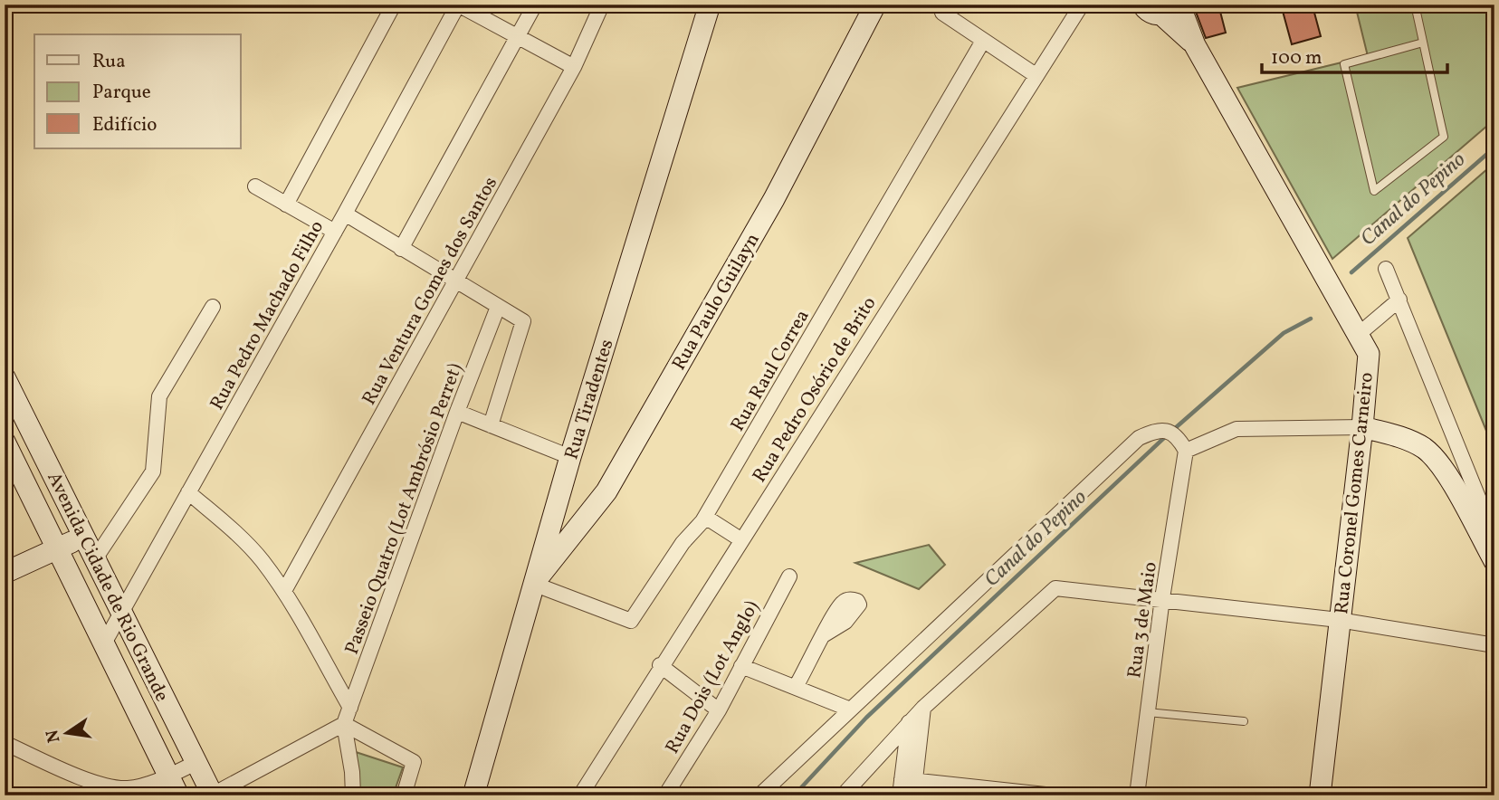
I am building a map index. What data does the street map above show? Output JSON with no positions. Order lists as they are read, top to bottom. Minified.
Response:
{"streets":{"street":["Rua Ventura Gomes dos Santos","Rua Paulo Guilayn","Rua Pedro Machado Filho","Rua Raul Correa","Rua Pedro Osório de Brito","Rua Tiradentes","Rua Coronel Gomes Carneiro","Passeio Quatro (Lot Ambrósio Perret)","Avenida Cidade de Rio Grande","Rua 3 de Maio","Rua Dois (Lot Anglo)"]},"crossings":[["Rua Paulo Guilayn","Rua Raul Correa"],["Rua Paulo Guilayn","Rua Tiradentes"],["Rua Pedro Machado Filho","Avenida Cidade de Rio Grande"],["Rua Raul Correa","Rua Tiradentes"]],"water":["Canal do Pepino"],"legend":["Rua","Parque","Edifício"],"scale_bar":"100 m","north":"left"}
